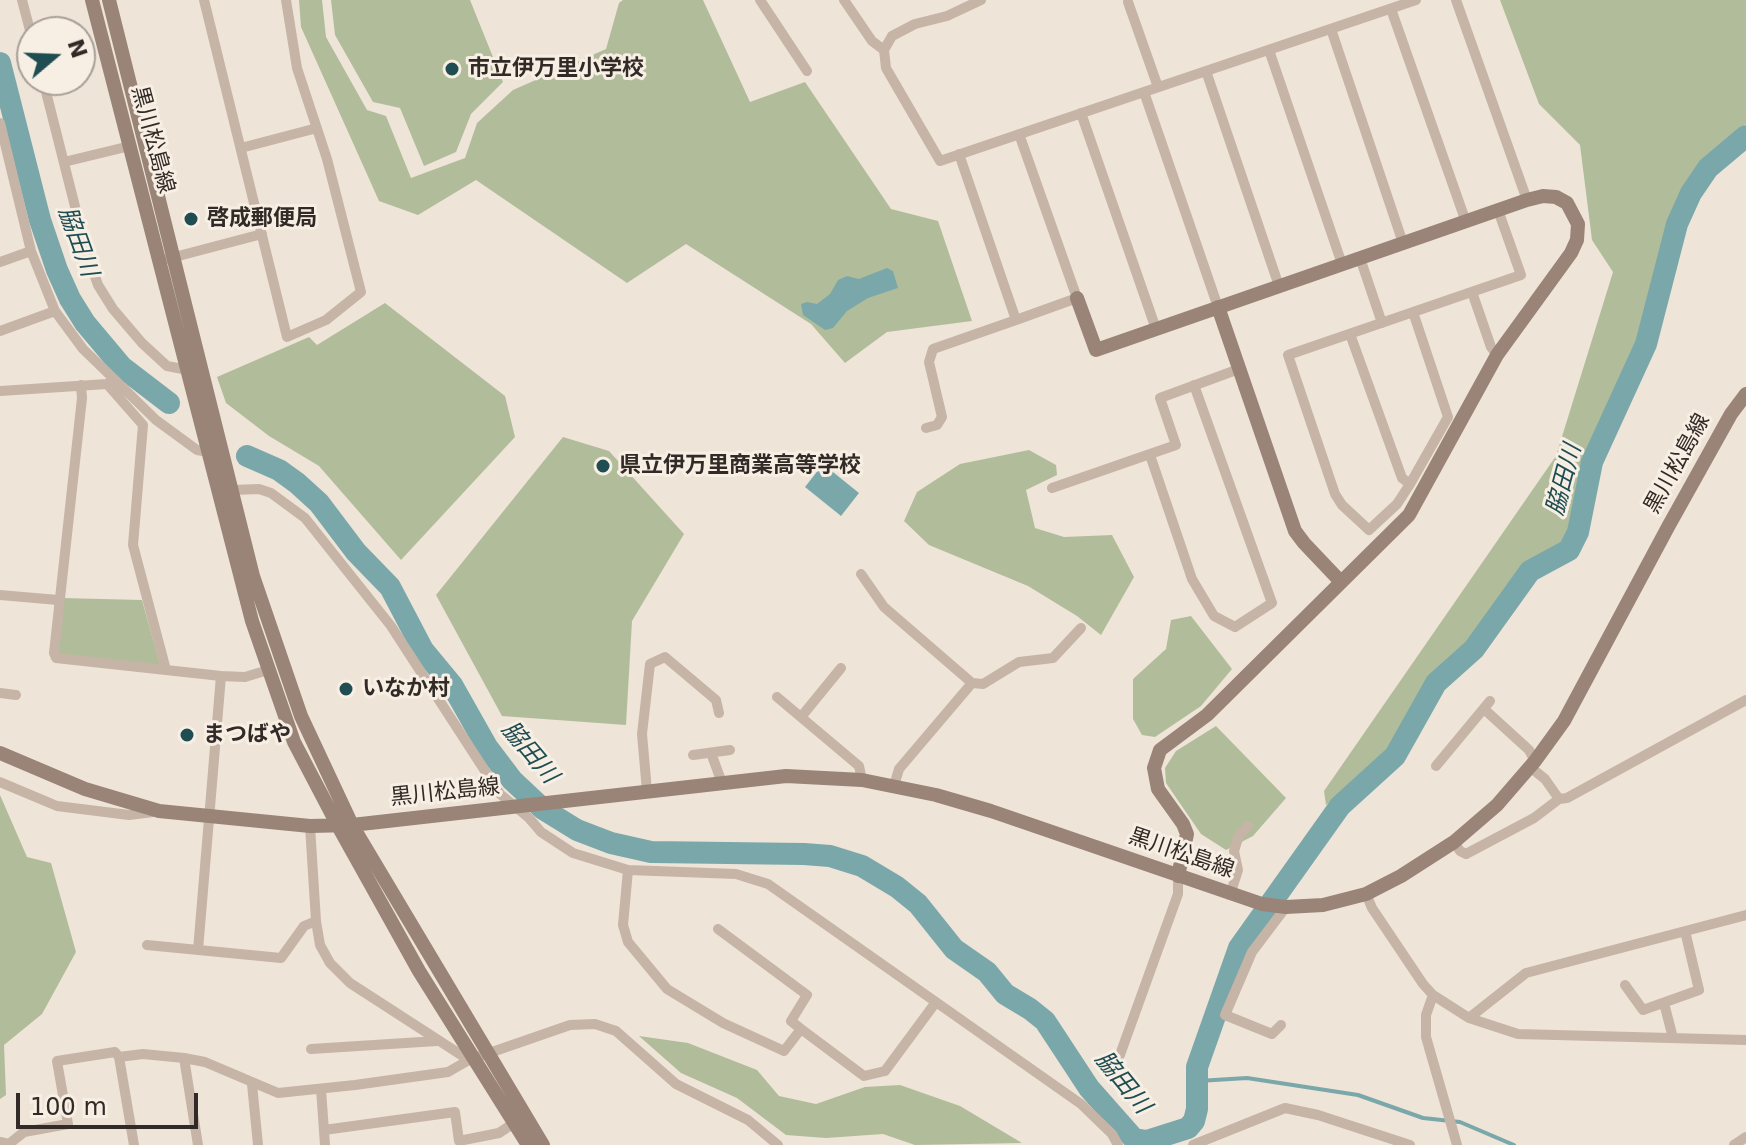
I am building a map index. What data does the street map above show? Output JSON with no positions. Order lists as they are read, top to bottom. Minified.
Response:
{"streets":{"main road":["黒川松島線"]},"water":["脇田川"],"places":["市立伊万里小学校","啓成郵便局","県立伊万里商業高等学校","いなか村","まつばや"],"scale_bar":"100 m","north":"right"}
